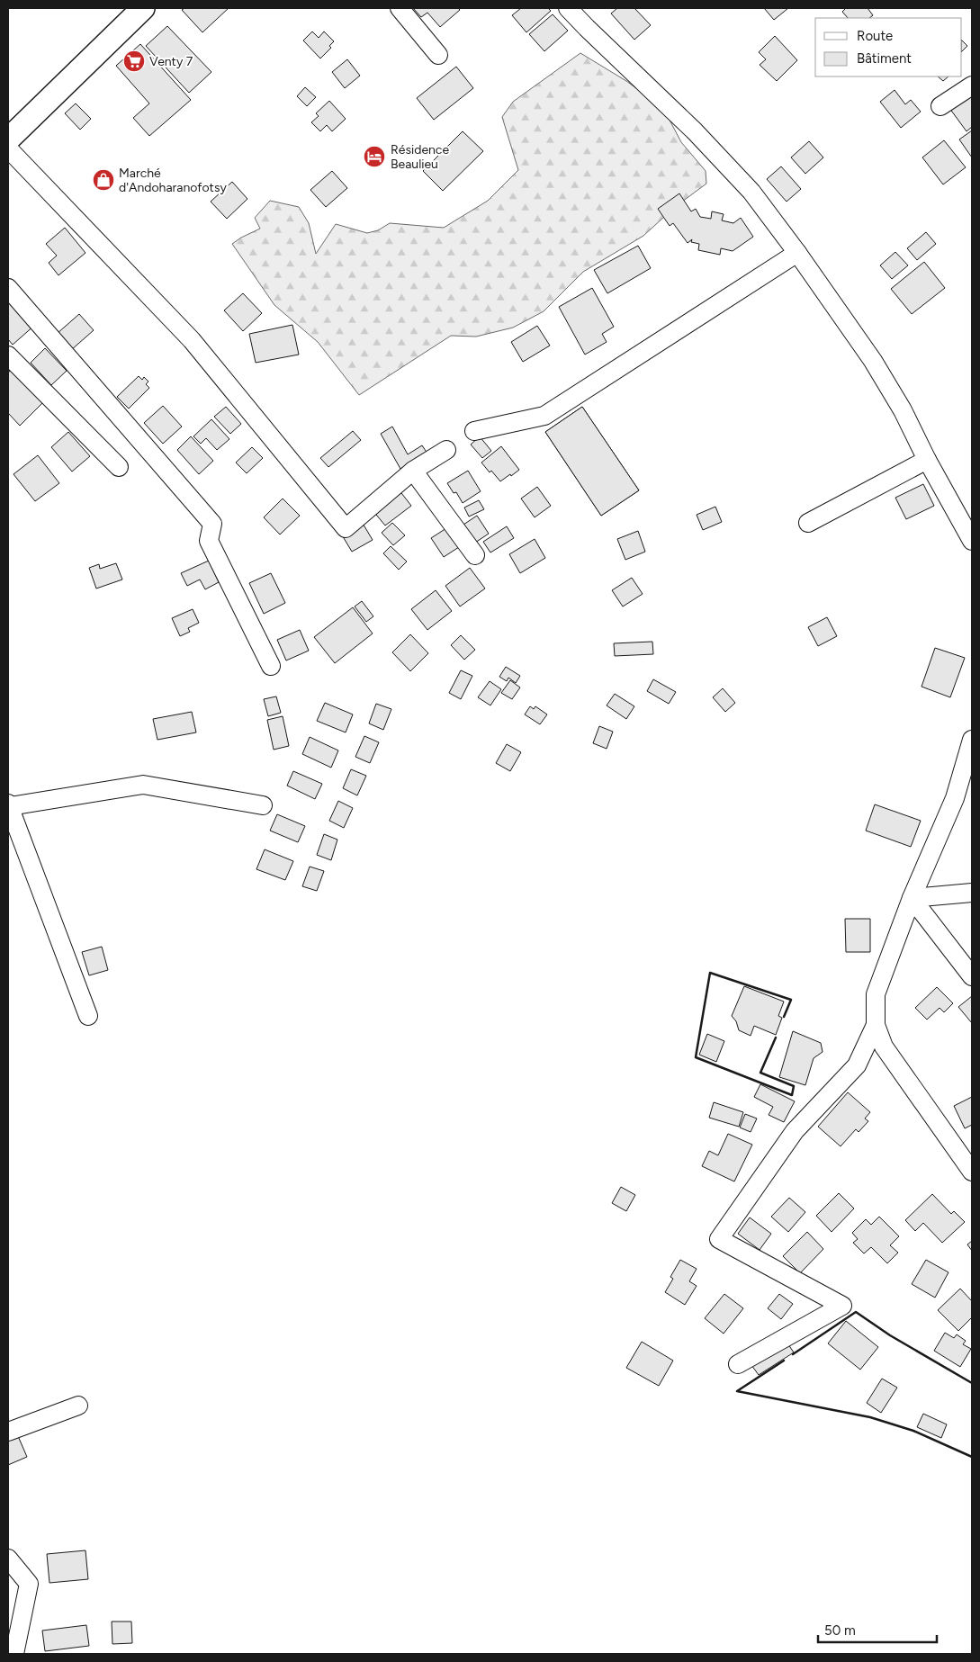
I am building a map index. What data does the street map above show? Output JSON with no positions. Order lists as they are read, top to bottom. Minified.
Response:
{"places":{"supermarket":["Venty 7"],"hotel":["Résidence Beaulieu"],"shop":["Marché d'Andoharanofotsy"]},"legend":["Route","Bâtiment"],"scale_bar":"50 m"}
